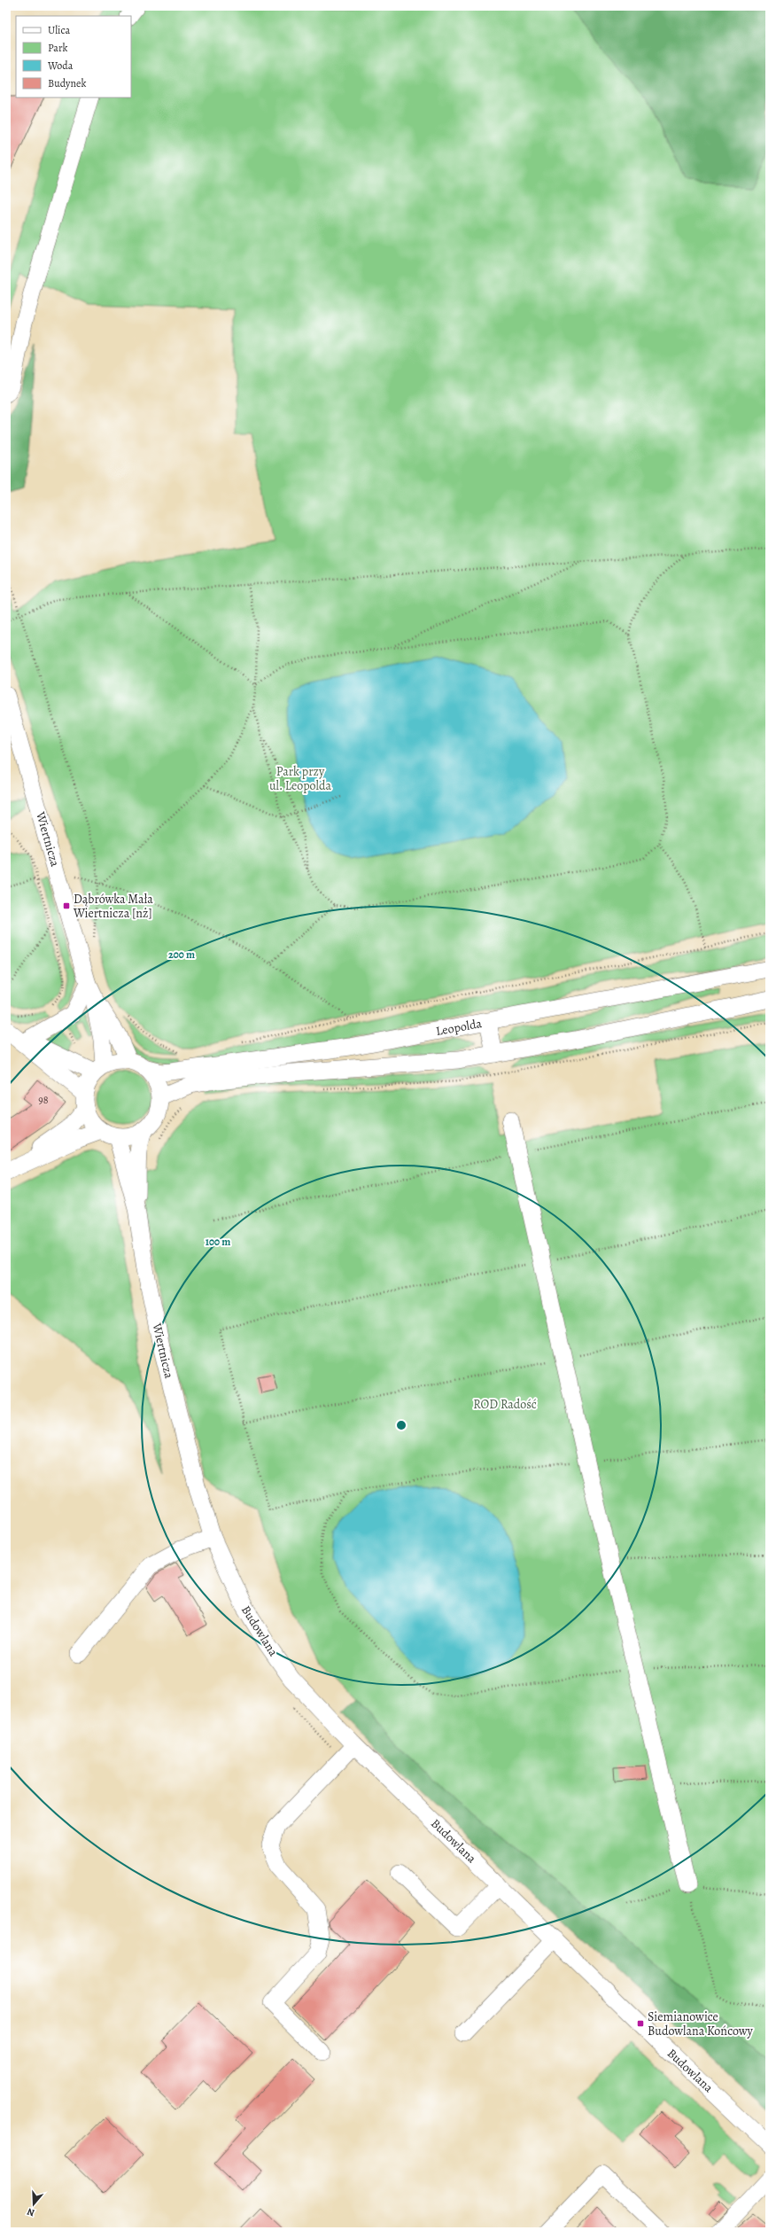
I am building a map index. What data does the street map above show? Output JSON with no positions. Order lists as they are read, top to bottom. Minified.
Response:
{"streets":{"street":["Wiertnicza","Leopolda","Budowlana"]},"crossings":[["Wiertnicza","Leopolda"],["Wiertnicza","Budowlana"]],"parks":["Park przy ul. Leopolda","ROD Radość"],"places":{"transit":["Dąbrówka Mała Wiertnicza [nż]","Siemianowice Budowlana Końcowy"]},"house_numbers":["98"],"legend":["Ulica","Park","Woda","Budynek"],"north":"bottom","rings":["200 m","100 m"]}
